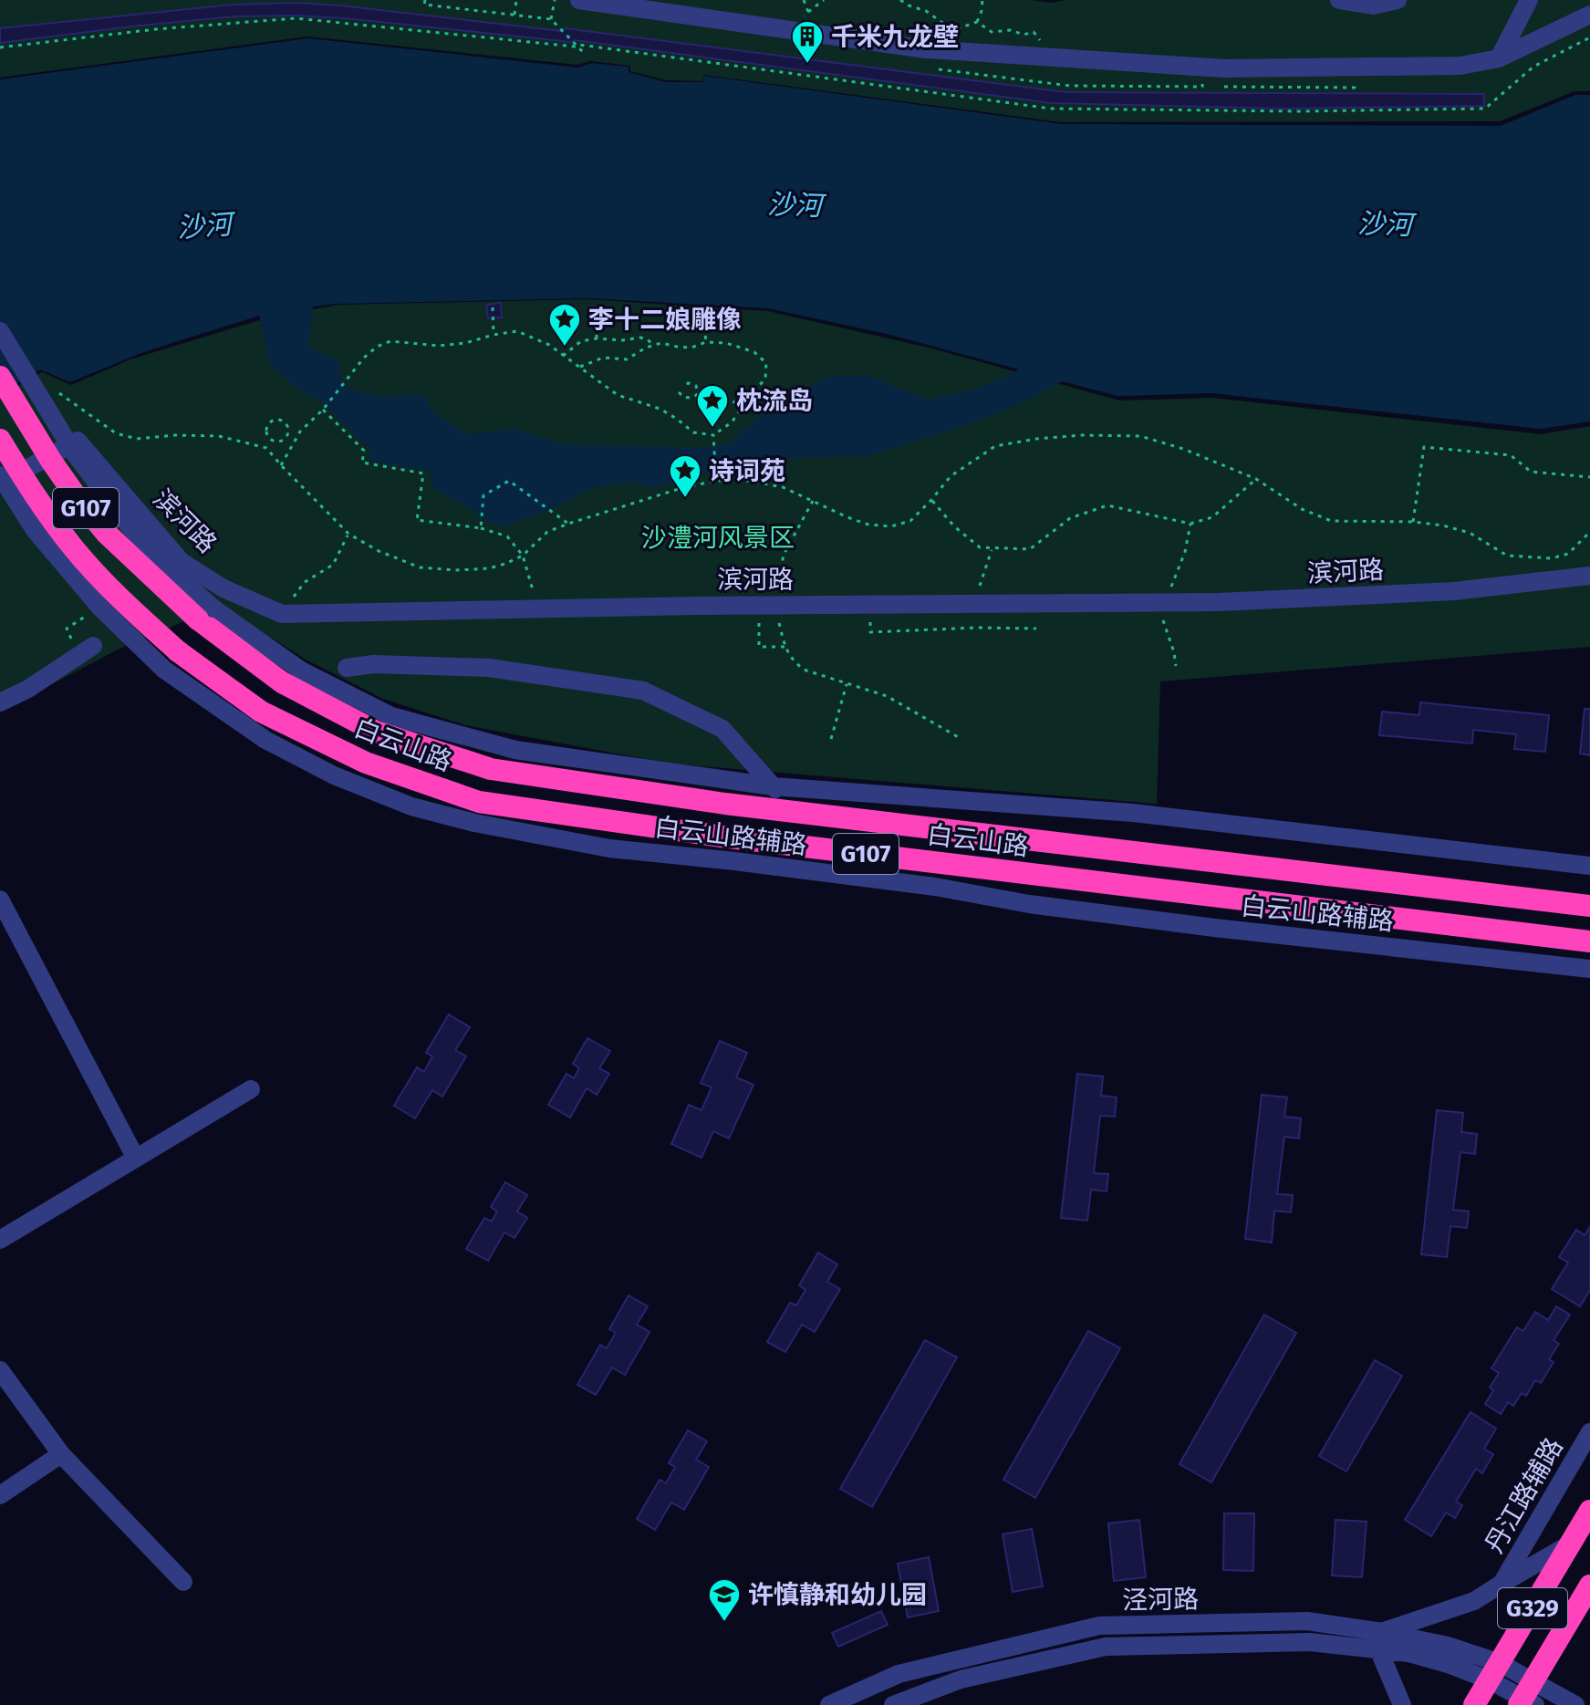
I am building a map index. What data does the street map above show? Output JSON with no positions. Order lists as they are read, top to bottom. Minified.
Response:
{"streets":{"highway":["G107","白云山路","G329"],"street":["滨河路","白云山路辅路","丹江路辅路","泾河路"]},"crossings":[["G107","白云山路"],["泾河路","G329"]],"water":["沙河"],"parks":["沙澧河风景区"],"places":{"building":["千米九龙壁"],"place":["李十二娘雕像","枕流岛","诗词苑"],"school or university":["许慎静和幼儿园"]}}
